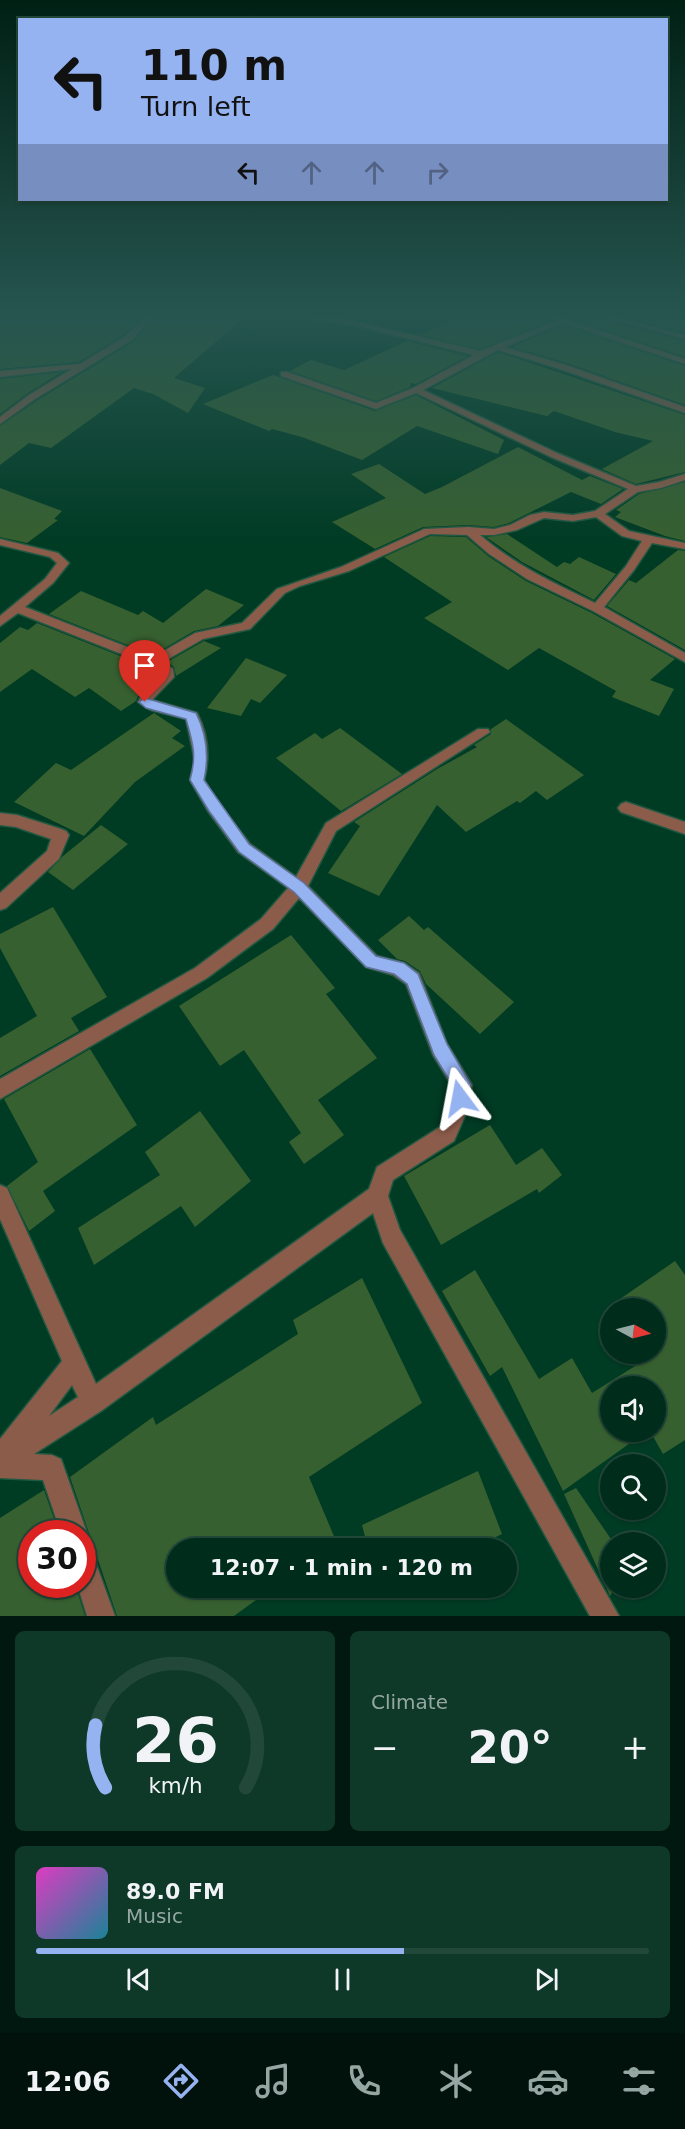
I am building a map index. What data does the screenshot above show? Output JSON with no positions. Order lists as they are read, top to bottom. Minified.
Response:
{"north":"right","page":{"turn":["110 m","Turn left"],"limit":"30","trip":"12:07 · 1 min · 120 m","tile":"Climate","heat":["−","20°","+"],"song":["89.0 FM","Music"],"tabs":"12:06","gauge":["26","km/h"]}}
